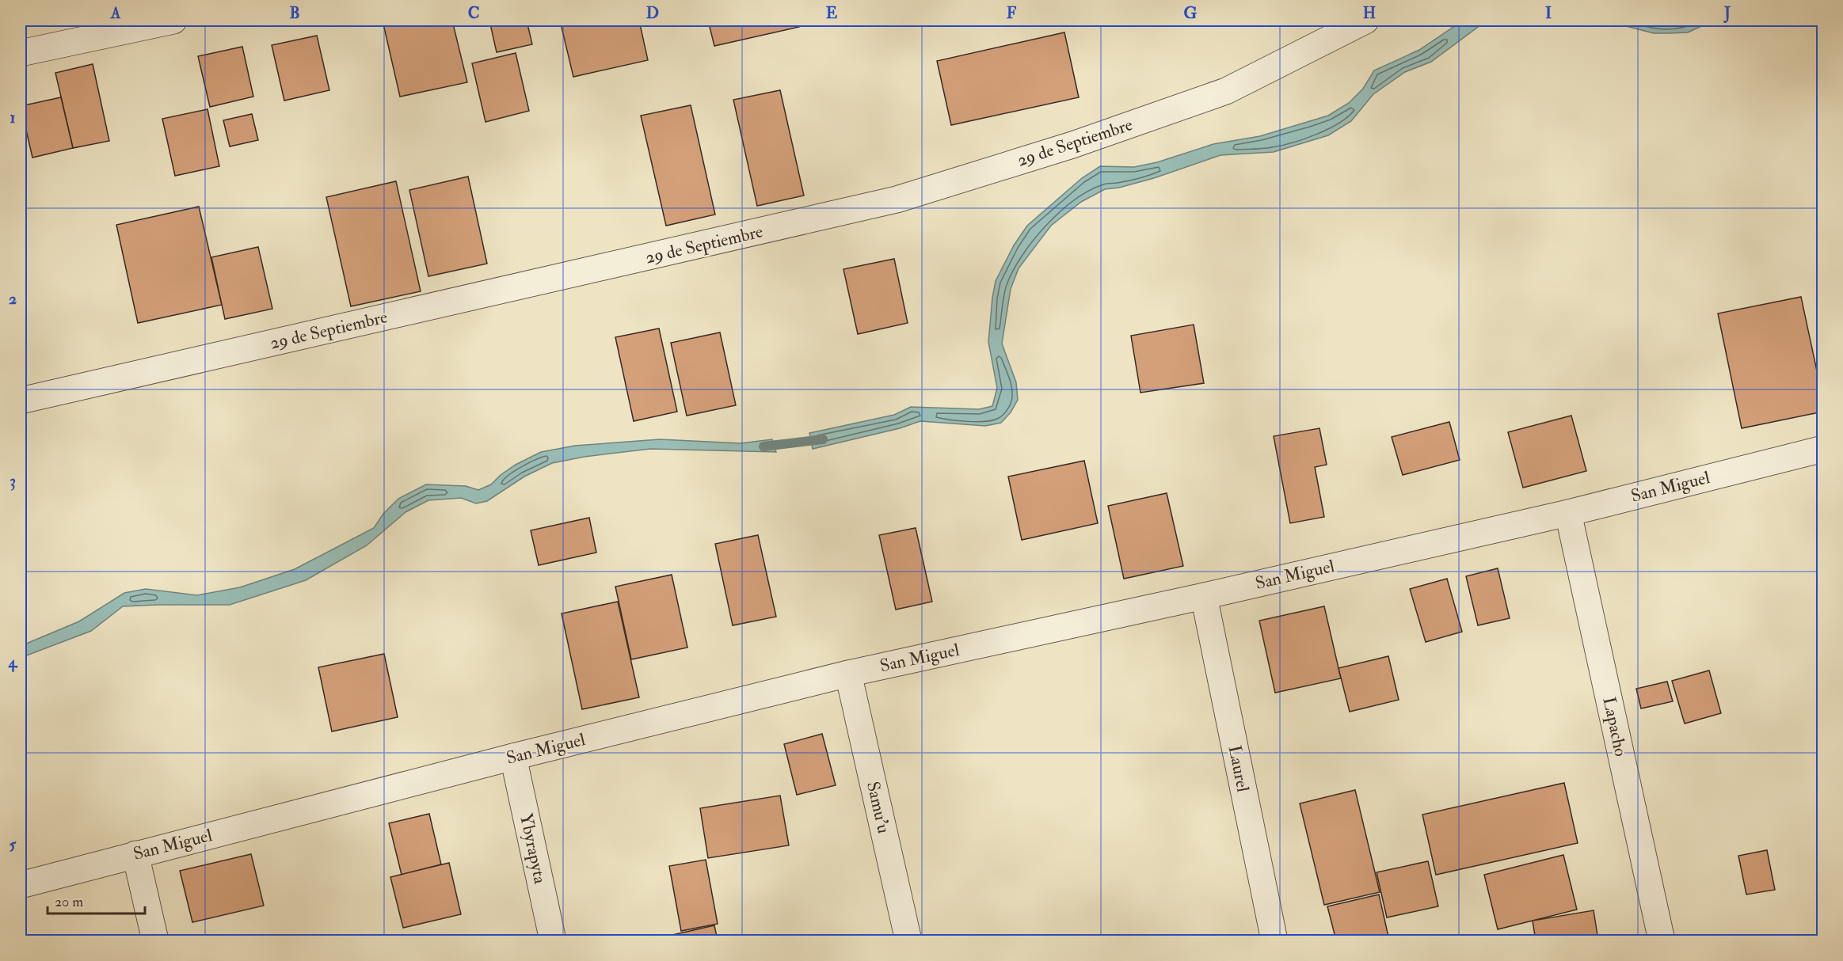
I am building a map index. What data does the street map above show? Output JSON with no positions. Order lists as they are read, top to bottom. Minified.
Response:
{"streets":{"street":["29 de Septiembre","San Miguel","Lapacho","Laurel","Samu'u","Ybyrapyta"]},"crossings":[["San Miguel","Lapacho"],["San Miguel","Laurel"],["San Miguel","Samu'u"],["San Miguel","Ybyrapyta"]],"scale_bar":"20 m","grid":{"columns":["A","B","C","D","E","F","G","H","I","J"],"rows":["1","2","3","4","5"]}}
